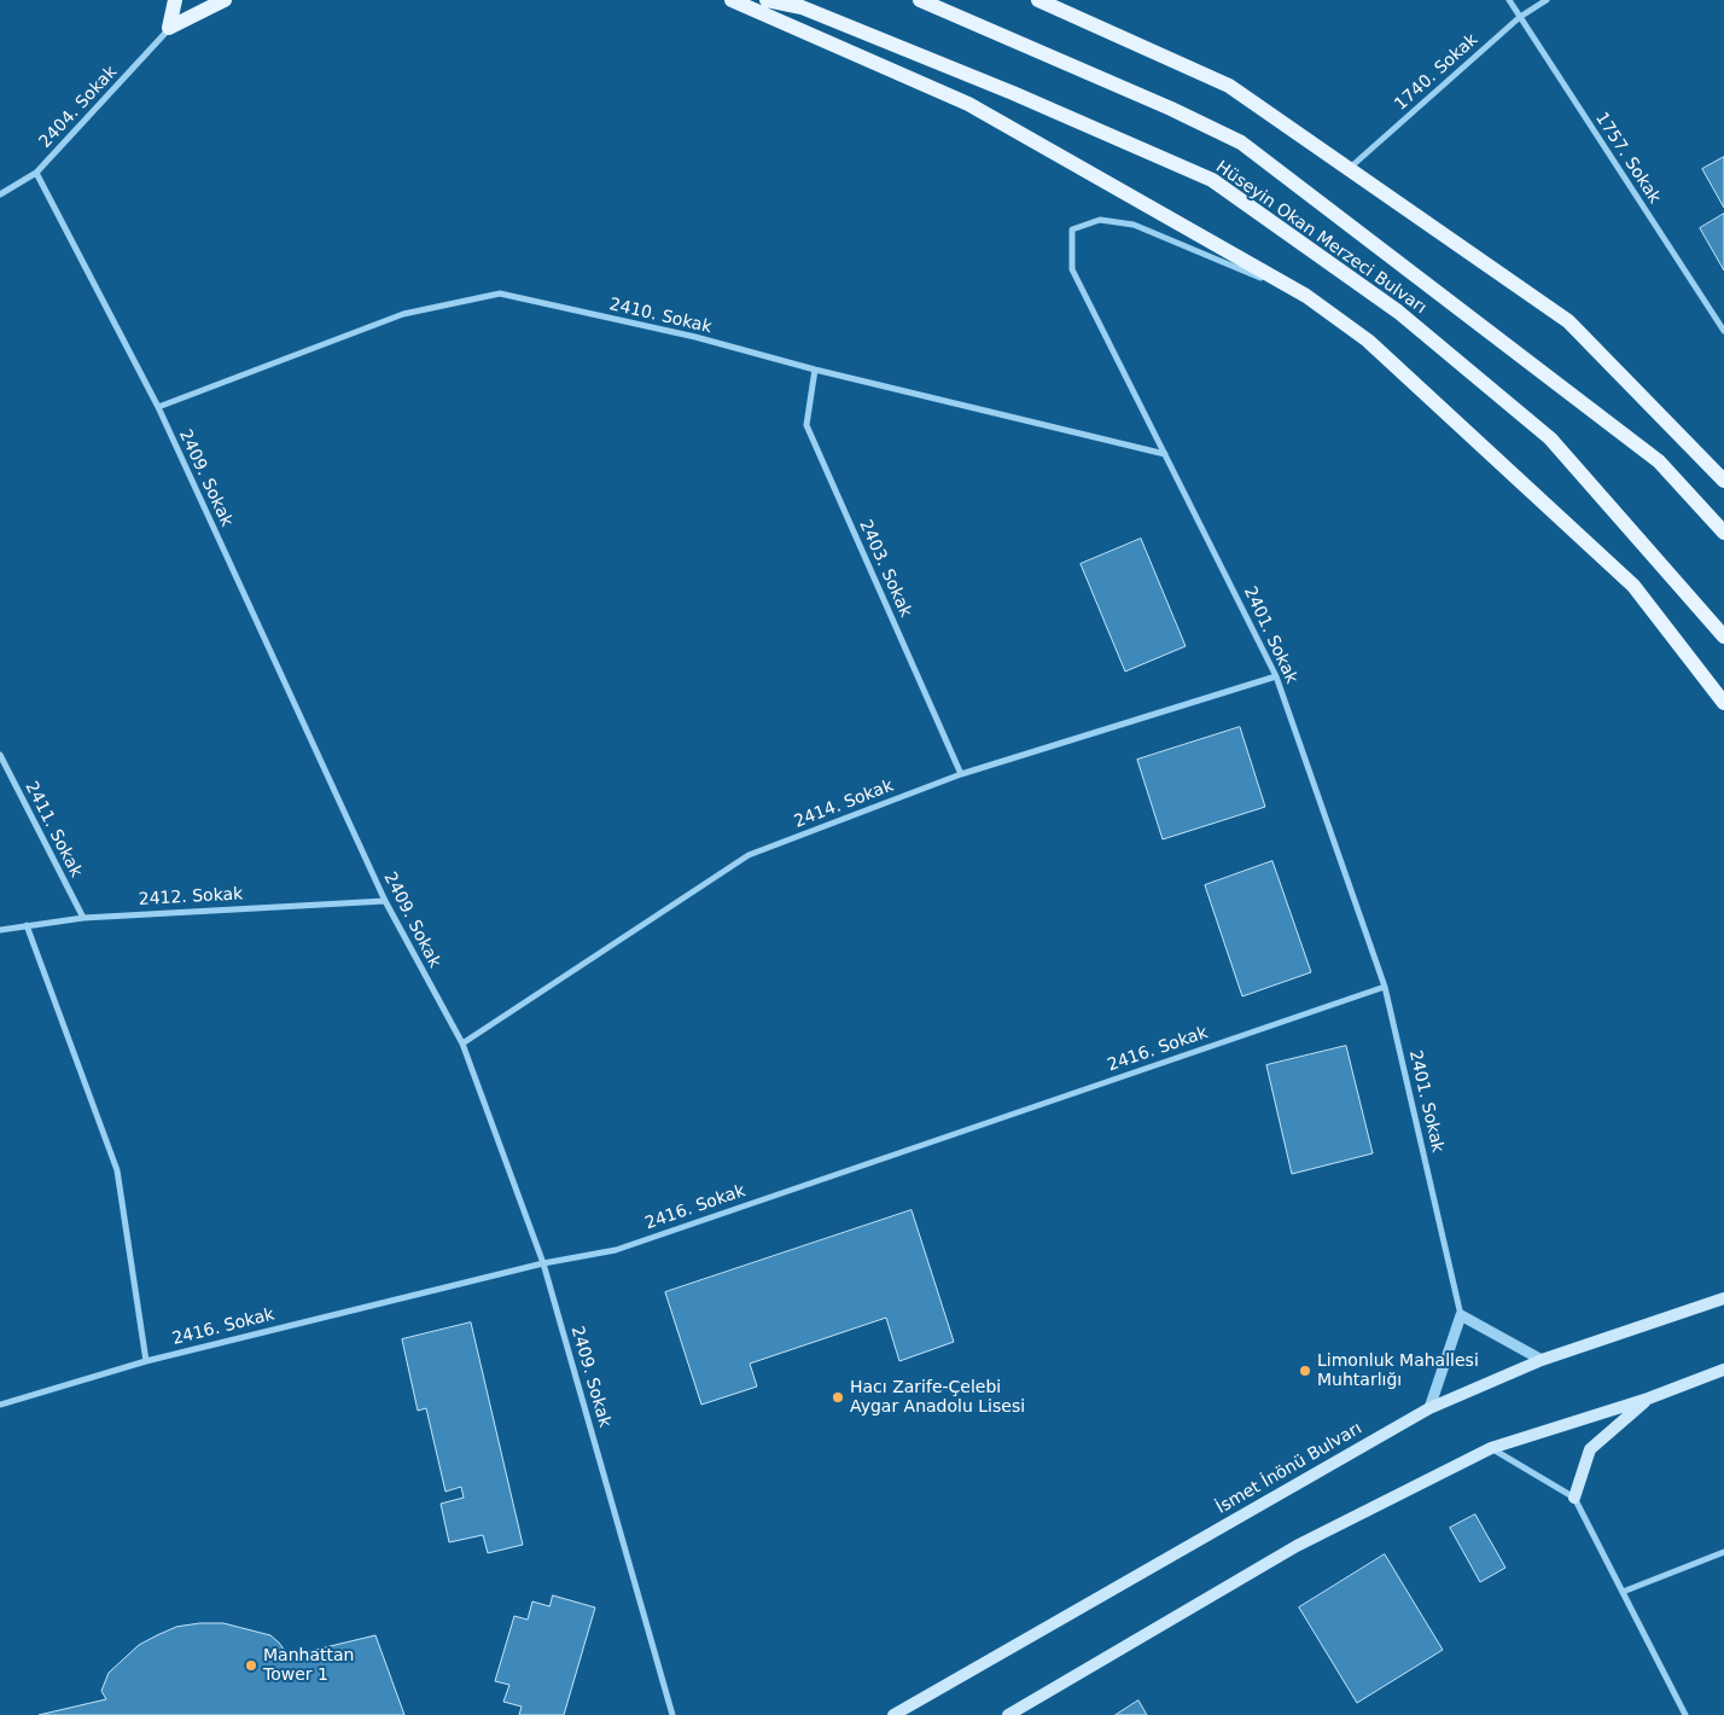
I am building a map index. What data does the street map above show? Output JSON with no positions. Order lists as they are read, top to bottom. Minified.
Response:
{"streets":{"main road":["Hüseyin Okan Merzeci Bulvarı","İsmet İnönü Bulvarı"],"street":["1740. Sokak","2404. Sokak","1757. Sokak","2410. Sokak","2409. Sokak","2403. Sokak","2401. Sokak","2414. Sokak","2411. Sokak","2412. Sokak","2416. Sokak"]},"crossings":[["1740. Sokak","1757. Sokak"],["2404. Sokak","2409. Sokak"],["2410. Sokak","2409. Sokak"],["2410. Sokak","2403. Sokak"],["2410. Sokak","2401. Sokak"],["2409. Sokak","2414. Sokak"],["2409. Sokak","2412. Sokak"],["2409. Sokak","2416. Sokak"],["2403. Sokak","2414. Sokak"],["2401. Sokak","2414. Sokak"],["2401. Sokak","2416. Sokak"],["2411. Sokak","2412. Sokak"]],"places":["Limonluk Mahallesi Muhtarlığı","Hacı Zarife-Çelebi Aygar Anadolu Lisesi","Manhattan Tower 1"]}
